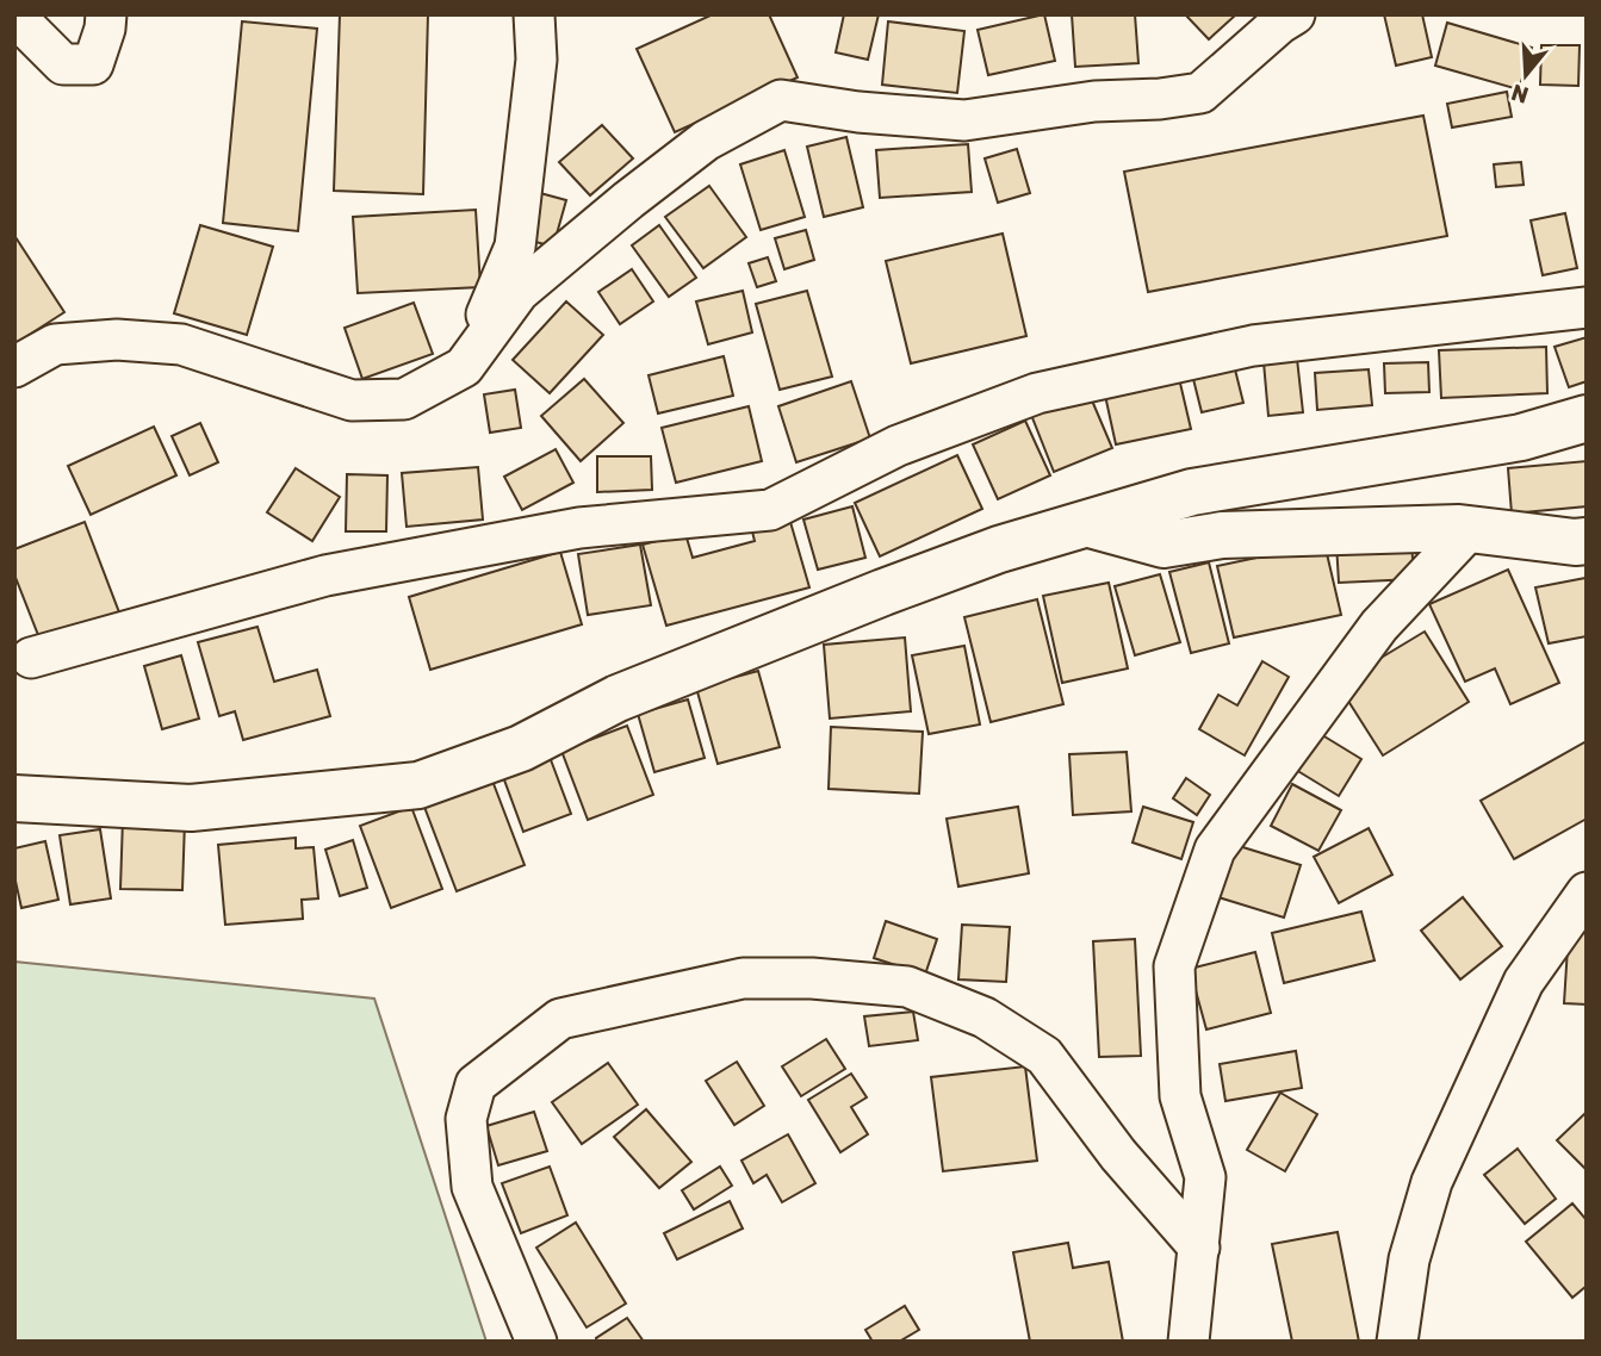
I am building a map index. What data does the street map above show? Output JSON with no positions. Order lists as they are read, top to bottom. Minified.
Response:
{"north":"bottom"}
